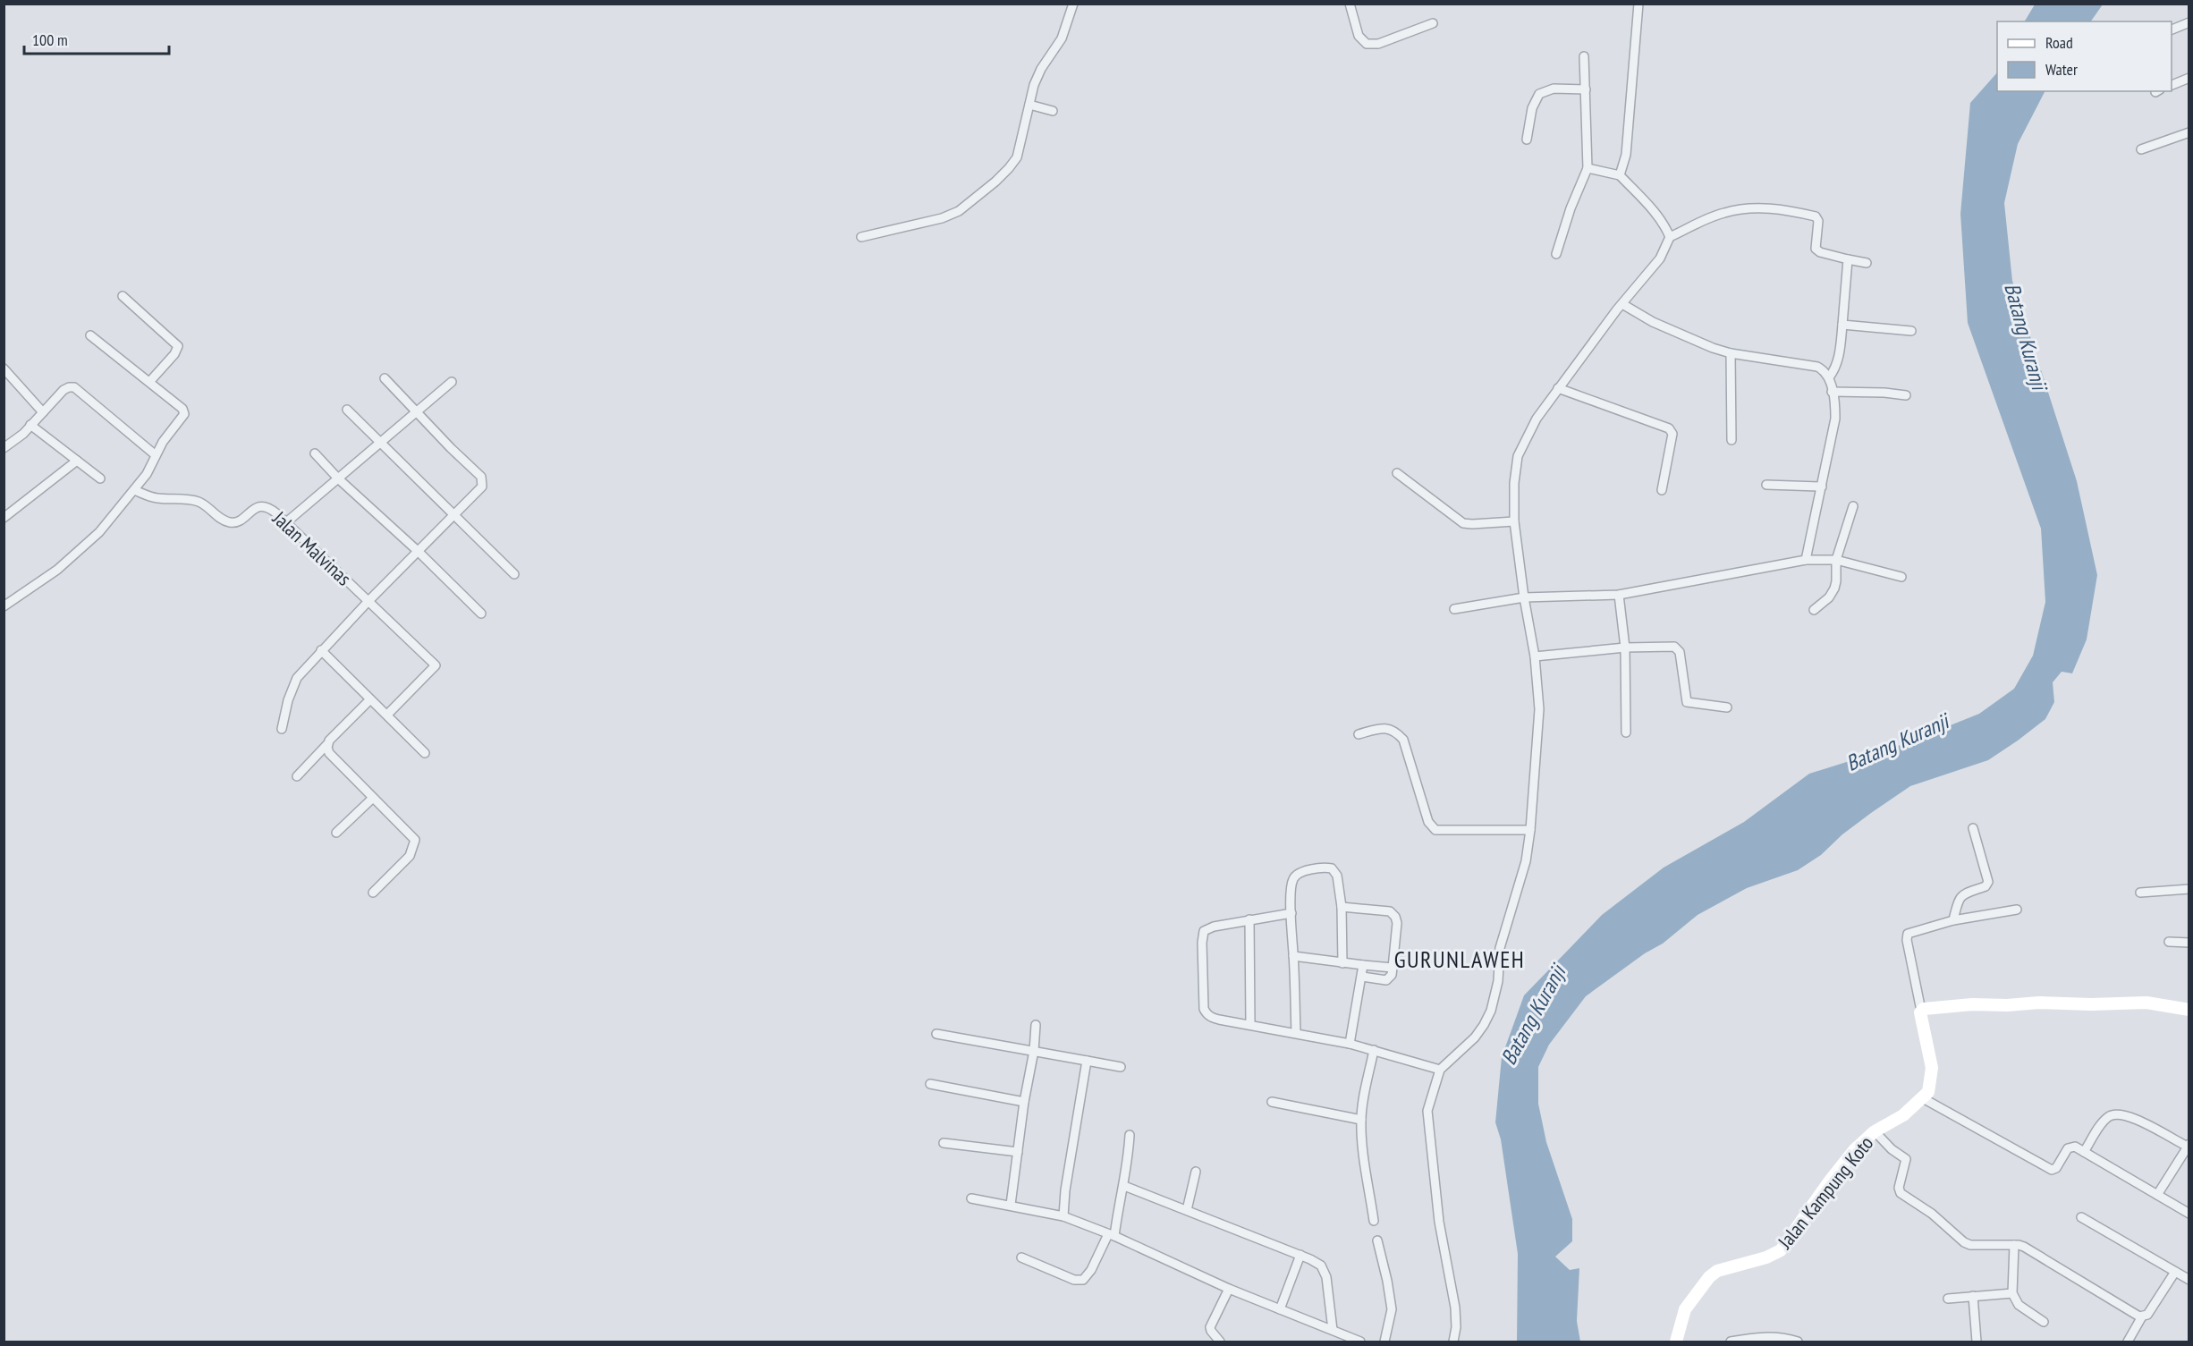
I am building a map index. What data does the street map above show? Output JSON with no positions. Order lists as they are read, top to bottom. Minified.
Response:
{"streets":{"street":["Jalan Malvinas","Jalan Kampung Koto"]},"districts":["GURUNLAWEH"],"water":["Batang Kuranji"],"legend":["Road","Water"],"scale_bar":"100 m"}
